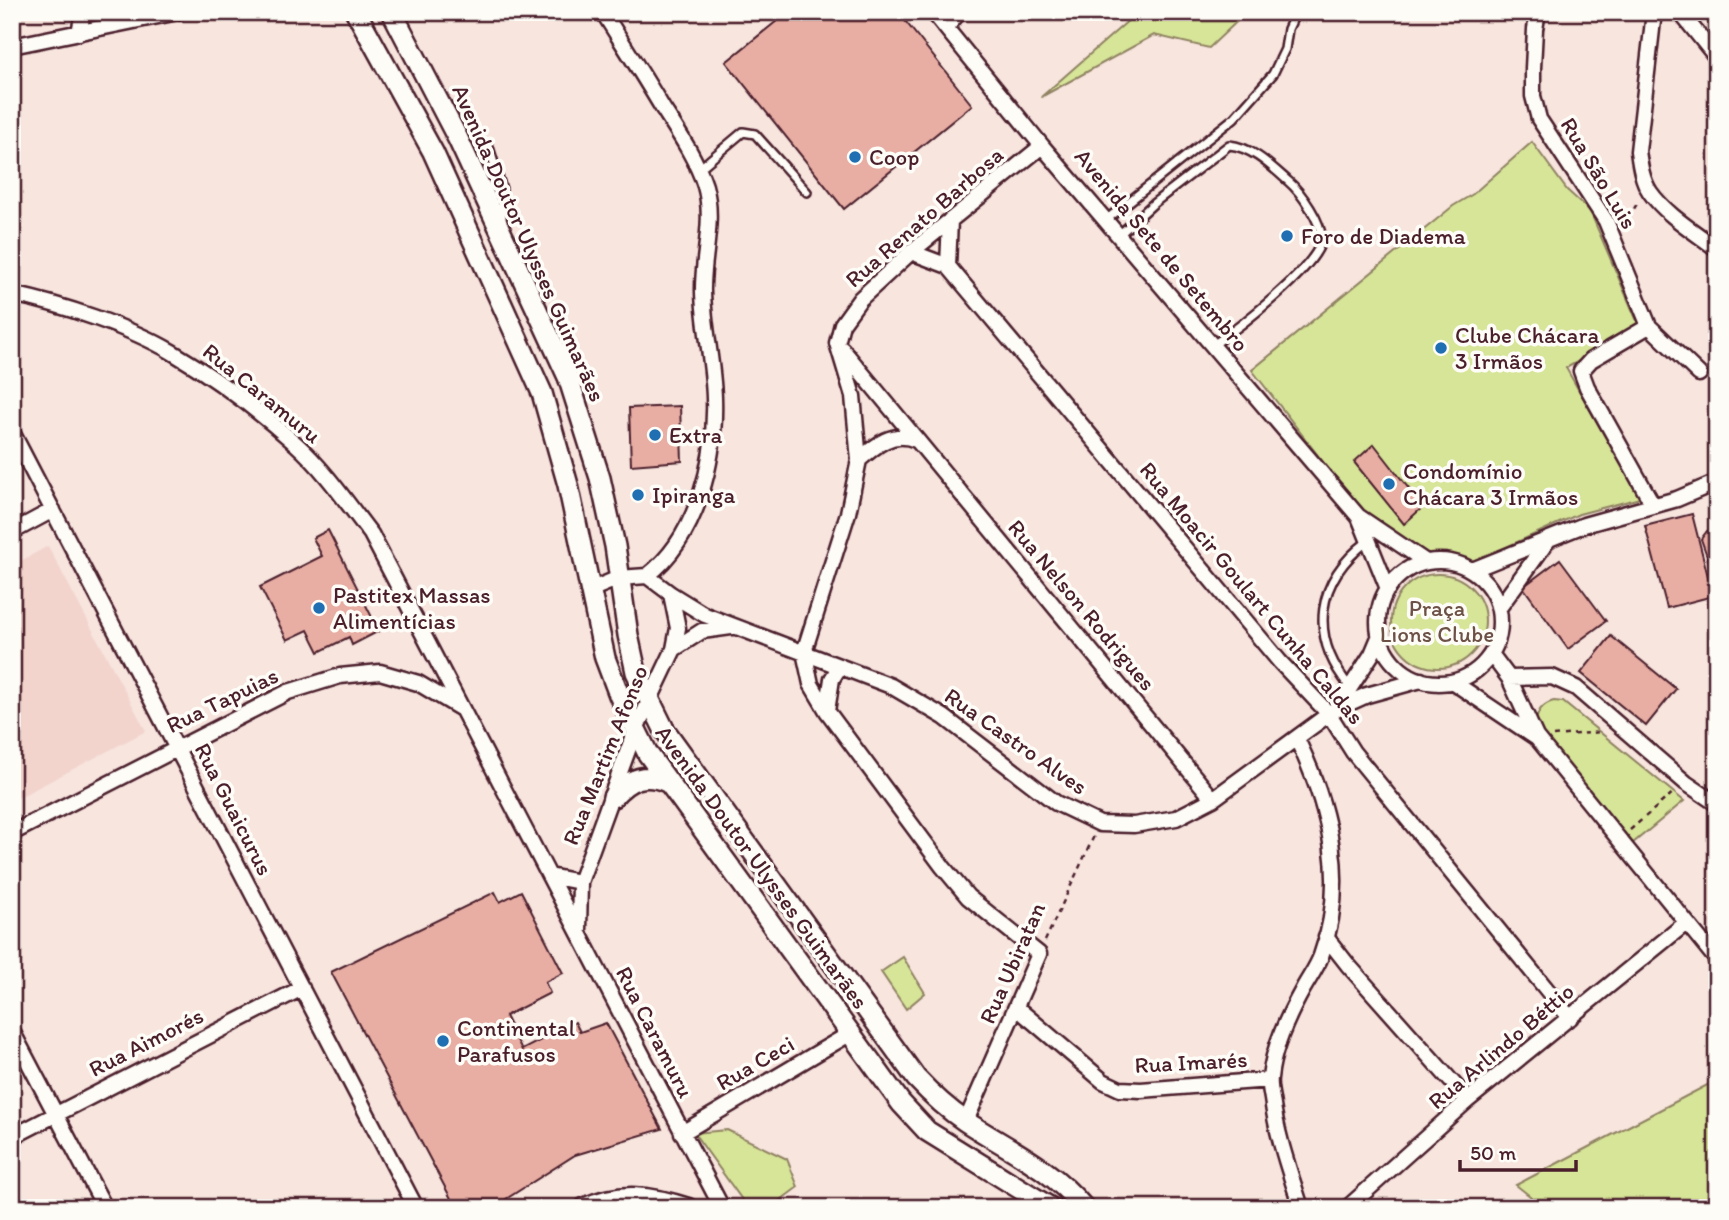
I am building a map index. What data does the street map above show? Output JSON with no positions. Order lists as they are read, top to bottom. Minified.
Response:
{"streets":{"main road":["Avenida Doutor Ulysses Guimarães"],"street":["Rua São Luis","Rua Renato Barbosa","Avenida Sete de Setembro","Rua Caramuru","Rua Moacir Goulart Cunha Caldas","Rua Nelson Rodrigues","Rua Tapuias","Rua Castro Alves","Rua Martim Afonso","Rua Guaicurus","Rua Ubiratan","Rua Aimorés","Rua Arlindo Béttio","Rua Imarés","Rua Ceci"]},"crossings":[["Rua Renato Barbosa","Avenida Sete de Setembro"],["Rua Renato Barbosa","Rua Moacir Goulart Cunha Caldas"],["Rua Renato Barbosa","Rua Nelson Rodrigues"],["Avenida Doutor Ulysses Guimarães","Rua Martim Afonso"],["Avenida Doutor Ulysses Guimarães","Rua Ubiratan"],["Avenida Doutor Ulysses Guimarães","Rua Ceci"],["Avenida Sete de Setembro","Rua Castro Alves"],["Rua Caramuru","Rua Tapuias"],["Rua Caramuru","Rua Martim Afonso"],["Rua Caramuru","Rua Ceci"],["Rua Moacir Goulart Cunha Caldas","Rua Castro Alves"],["Rua Moacir Goulart Cunha Caldas","Rua Arlindo Béttio"],["Rua Nelson Rodrigues","Rua Castro Alves"],["Rua Tapuias","Rua Guaicurus"],["Rua Castro Alves","Rua Martim Afonso"],["Rua Castro Alves","Rua Ubiratan"],["Rua Guaicurus","Rua Aimorés"],["Rua Ubiratan","Rua Imarés"]],"parks":["Praça Lions Clube"],"places":["Coop","Foro de Diadema","Clube Chácara 3 Irmãos","Extra","Condomínio Chácara 3 Irmãos","Ipiranga","Pastitex Massas Alimentícias","Continental Parafusos"],"scale_bar":"50 m"}
